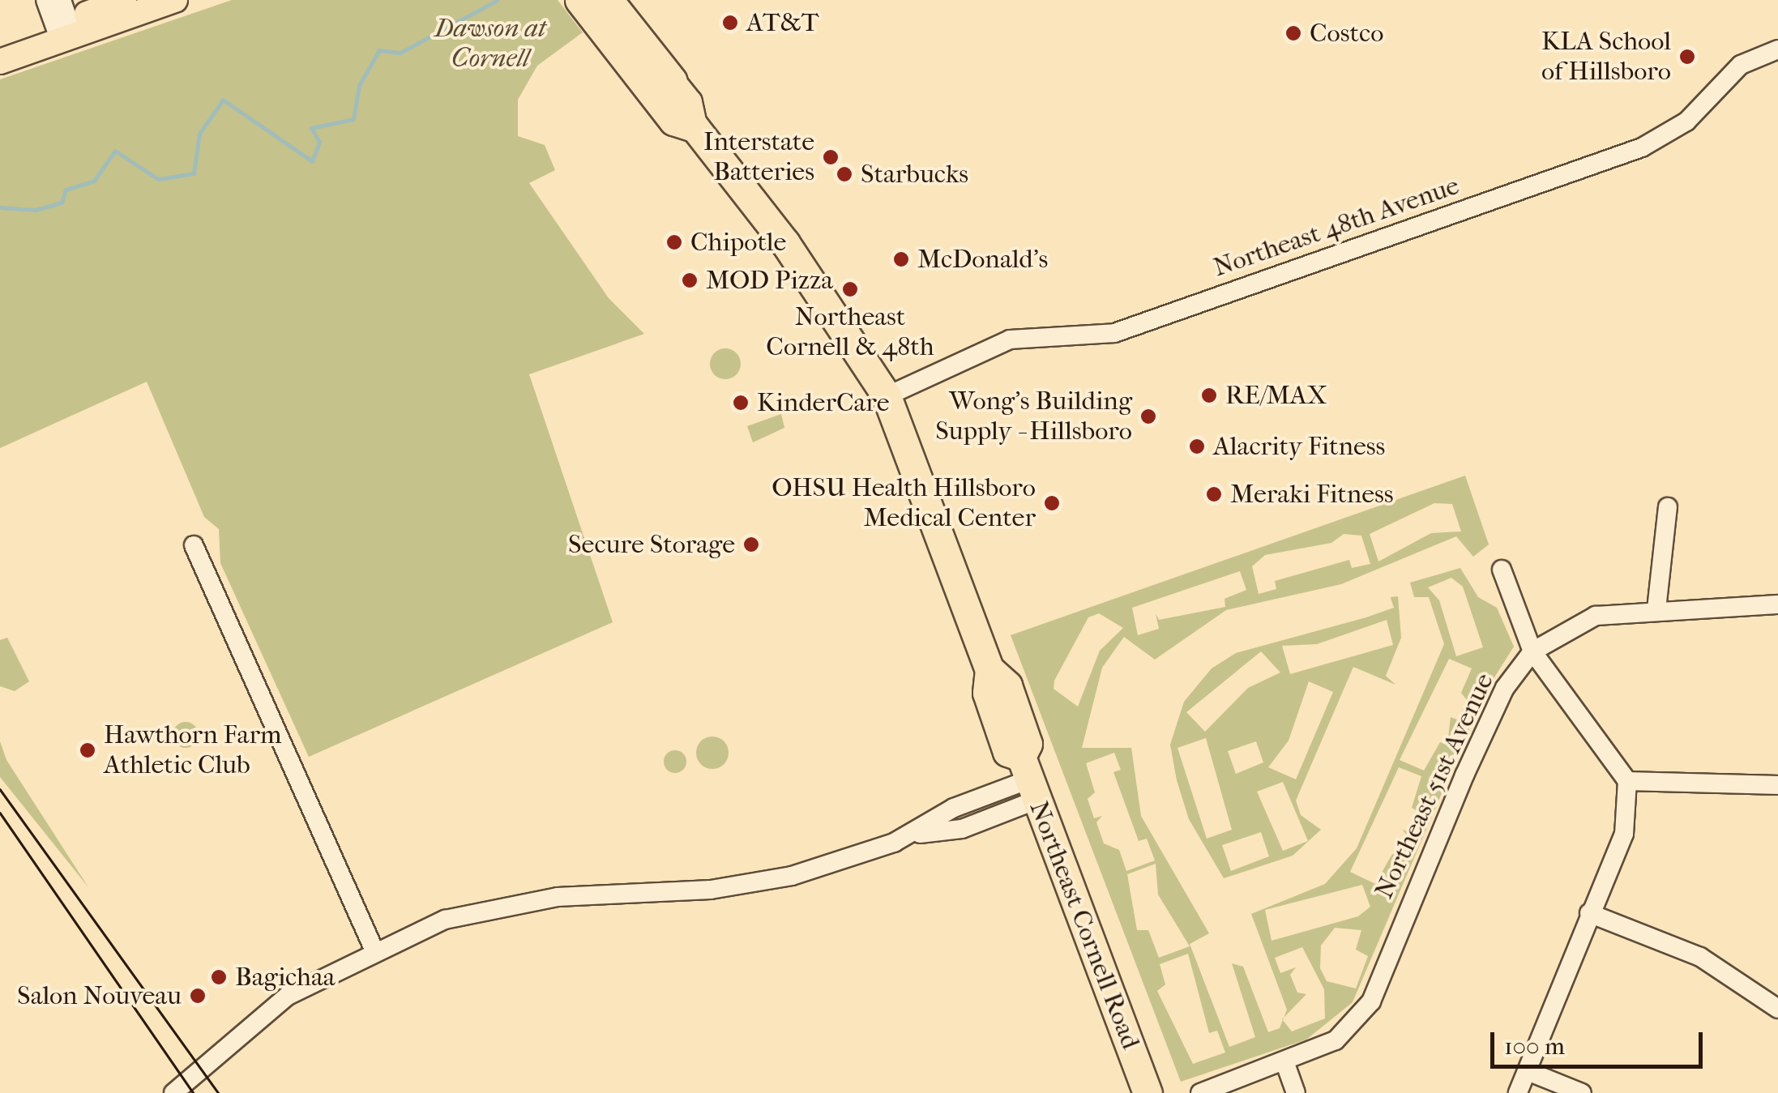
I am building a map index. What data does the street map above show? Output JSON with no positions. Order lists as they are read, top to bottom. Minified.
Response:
{"streets":{"highway":["Northeast Cornell Road"],"street":["Northeast 48th Avenue","Northeast 51st Avenue"]},"crossings":[["Northeast 48th Avenue","Northeast Cornell Road"]],"parks":["Dawson at Cornell"],"places":["AT&T","Costco","KLA School of Hillsboro","Interstate Batteries","Starbucks","Chipotle","McDonald's","MOD Pizza","Northeast Cornell & 48th","RE/MAX","KinderCare","Wong's Building Supply - Hillsboro","Alacrity Fitness","Meraki Fitness","OHSU Health Hillsboro Medical Center","Secure Storage","Hawthorn Farm Athletic Club","Bagichaa","Salon Nouveau"],"scale_bar":"100 m"}
